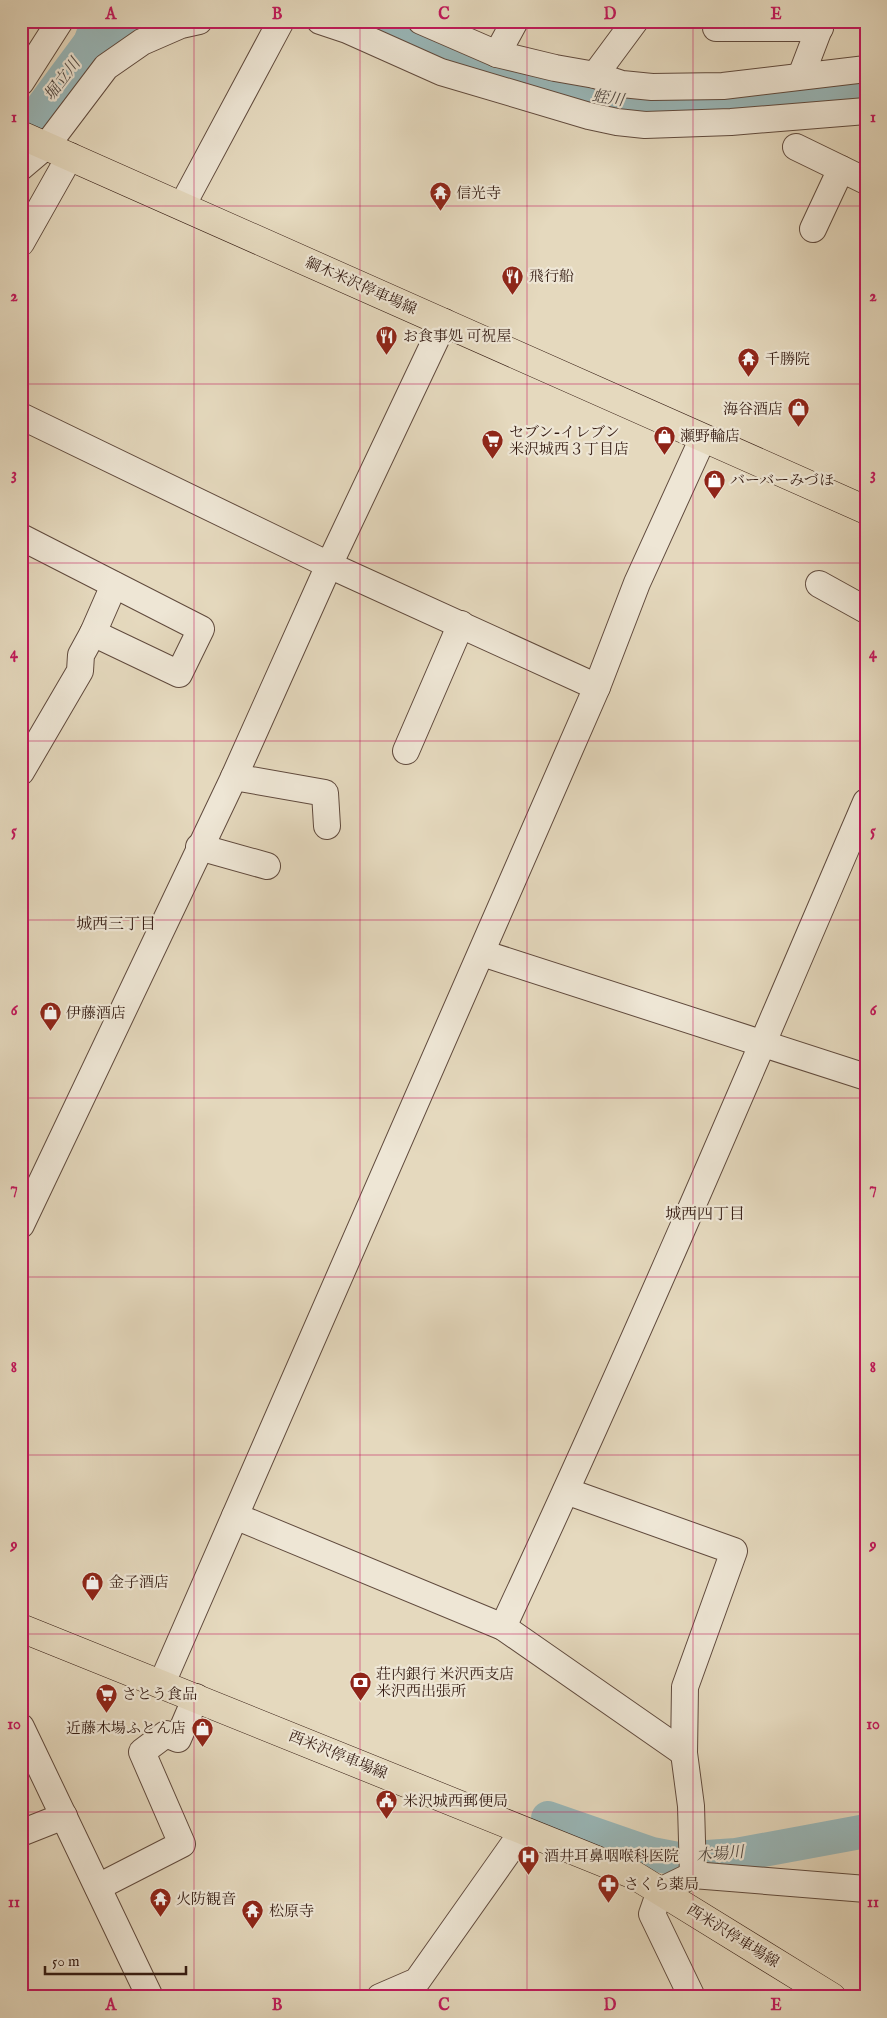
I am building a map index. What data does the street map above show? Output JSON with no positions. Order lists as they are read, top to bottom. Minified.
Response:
{"streets":{"main road":["綱木米沢停車場線","西米沢停車場線"]},"districts":["城西三丁目","城西四丁目"],"water":["堀立川","蛭川","木場川"],"places":{"temple":["信光寺","千勝院","火防観音","松原寺"],"restaurant":["飛行船","お食事処 可祝屋"],"shop":["海谷酒店","瀬野輪店","バーバーみづほ","伊藤酒店","金子酒店","近藤木場ふとん店"],"supermarket":["セブン-イレブン 米沢城西３丁目店","さとう食品"],"bank":["荘内銀行 米沢西支店 米沢西出張所"],"public building":["米沢城西郵便局"],"hospital":["酒井耳鼻咽喉科医院"],"pharmacy":["さくら薬局"]},"scale_bar":"50 m","grid":{"columns":["A","B","C","D","E"],"rows":["1","2","3","4","5","6","7","8","9","10","11"]}}
